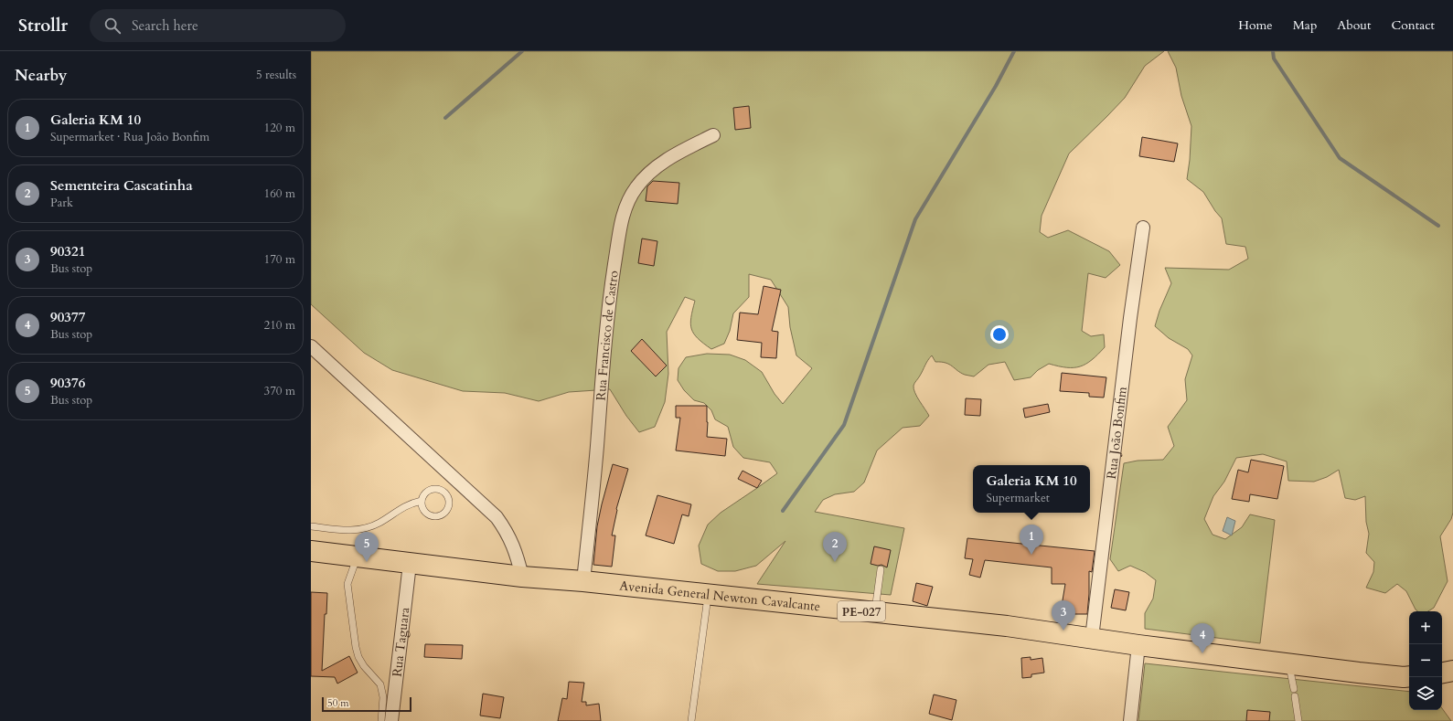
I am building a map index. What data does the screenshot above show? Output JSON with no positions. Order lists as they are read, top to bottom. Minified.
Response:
{"streets":{"main road":["Avenida General Newton Cavalcante","PE-027"],"street":["Rua Francisco de Castro","Rua João Bonfim","Rua Taguara"]},"crossings":[["Rua Francisco de Castro","Avenida General Newton Cavalcante"],["Rua João Bonfim","Avenida General Newton Cavalcante"],["Avenida General Newton Cavalcante","Rua Taguara"]],"scale_bar":"50 m","page":{"header":"Strollr","search":"Search here","nav":["Home","Map","About","Contact"],"heading":["Nearby","5 results"],"list":[{"mark":"1","name":"Galeria KM 10","note":"Supermarket · Rua João Bonfim","value":"120 m"},{"mark":"2","name":"Sementeira Cascatinha","note":"Park","value":"160 m"},{"mark":"3","name":"90321","note":"Bus stop","value":"170 m"},{"mark":"4","name":"90377","note":"Bus stop","value":"210 m"},{"mark":"5","name":"90376","note":"Bus stop","value":"370 m"}],"popup":["Galeria KM 10","Supermarket"],"pins":["1","2","5","3","4"],"map_buttons":["+","−"],"scale":"50 m"}}
